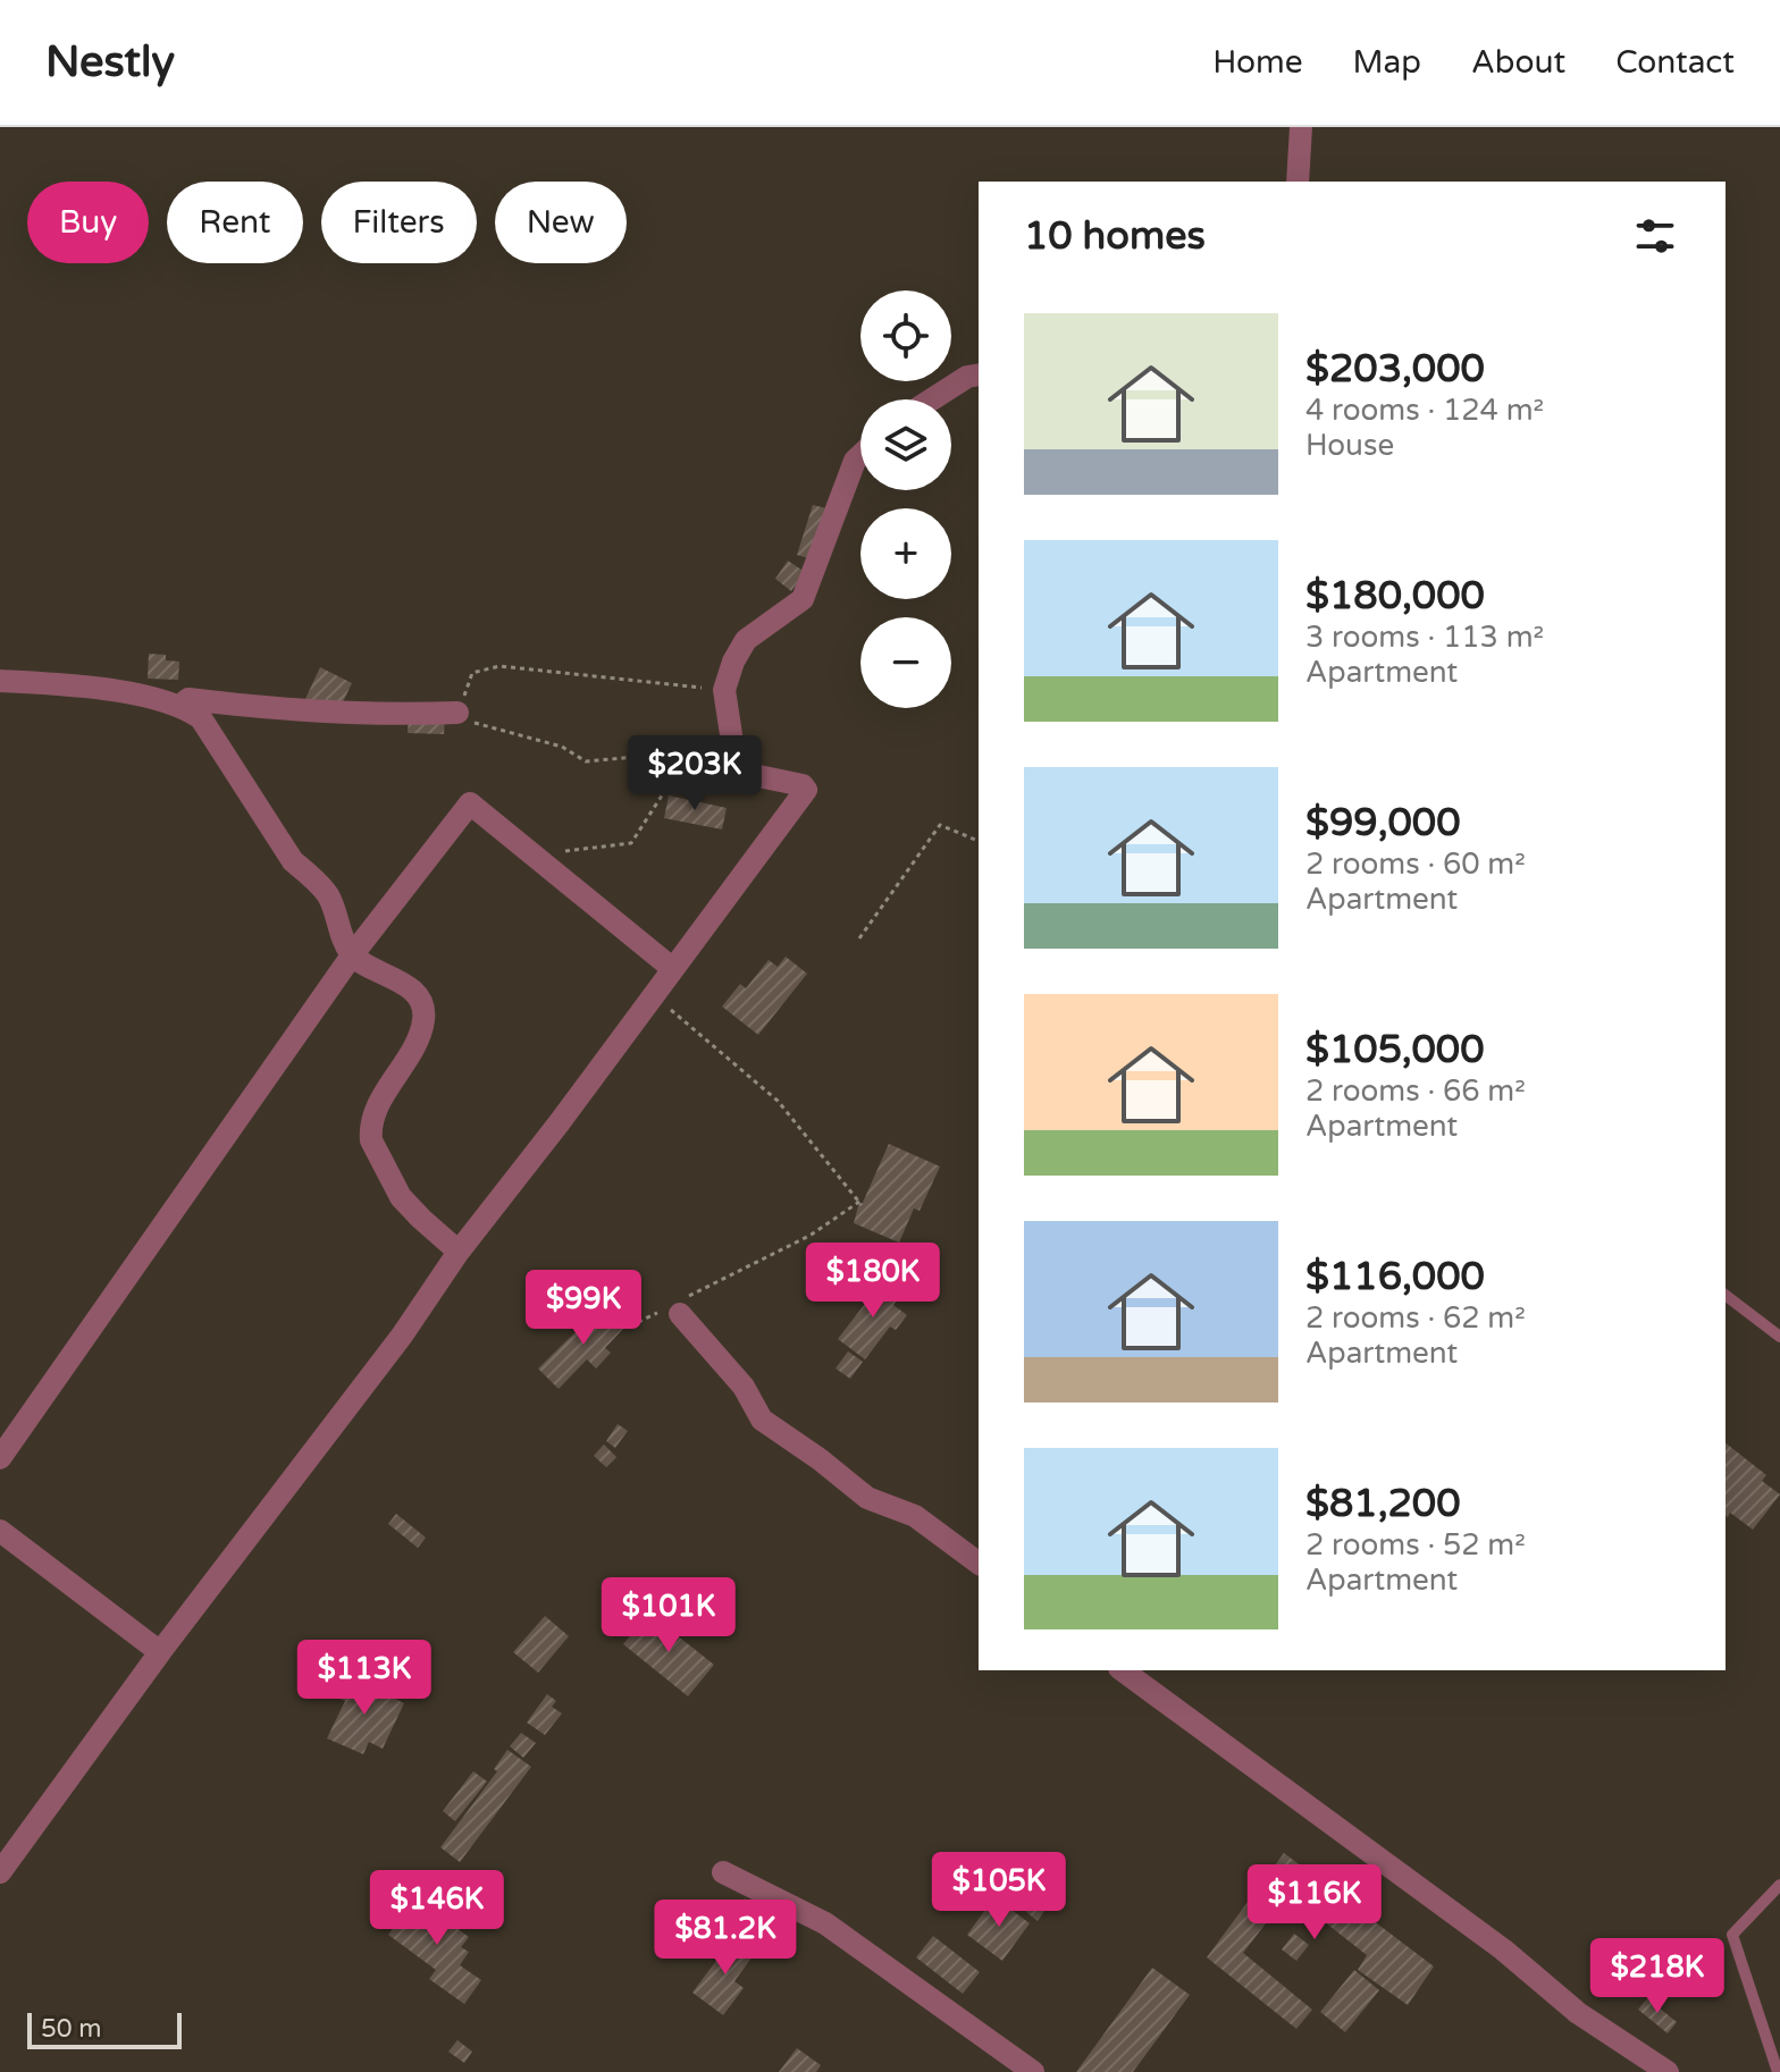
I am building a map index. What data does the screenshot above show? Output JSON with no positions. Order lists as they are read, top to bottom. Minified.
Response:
{"scale_bar":"50 m","page":{"header":"Nestly","nav":["Home","Map","About","Contact"],"chip":["Buy","Rent","Filters","New"],"heading":"10 homes","map_buttons":["+","−"],"list":[{"name":"$203,000","note":"4 rooms · 124 m² · House"},{"name":"$180,000","note":"3 rooms · 113 m² · Apartment"},{"name":"$99,000","note":"2 rooms · 60 m² · Apartment"},{"name":"$105,000","note":"2 rooms · 66 m² · Apartment"},{"name":"$116,000","note":"2 rooms · 62 m² · Apartment"},{"name":"$81,200","note":"2 rooms · 52 m² · Apartment"}],"price":["$203K","$180K","$99K","$101K","$113K","$105K","$116K","$146K","$81.2K","$218K"],"scale":"50 m"}}
